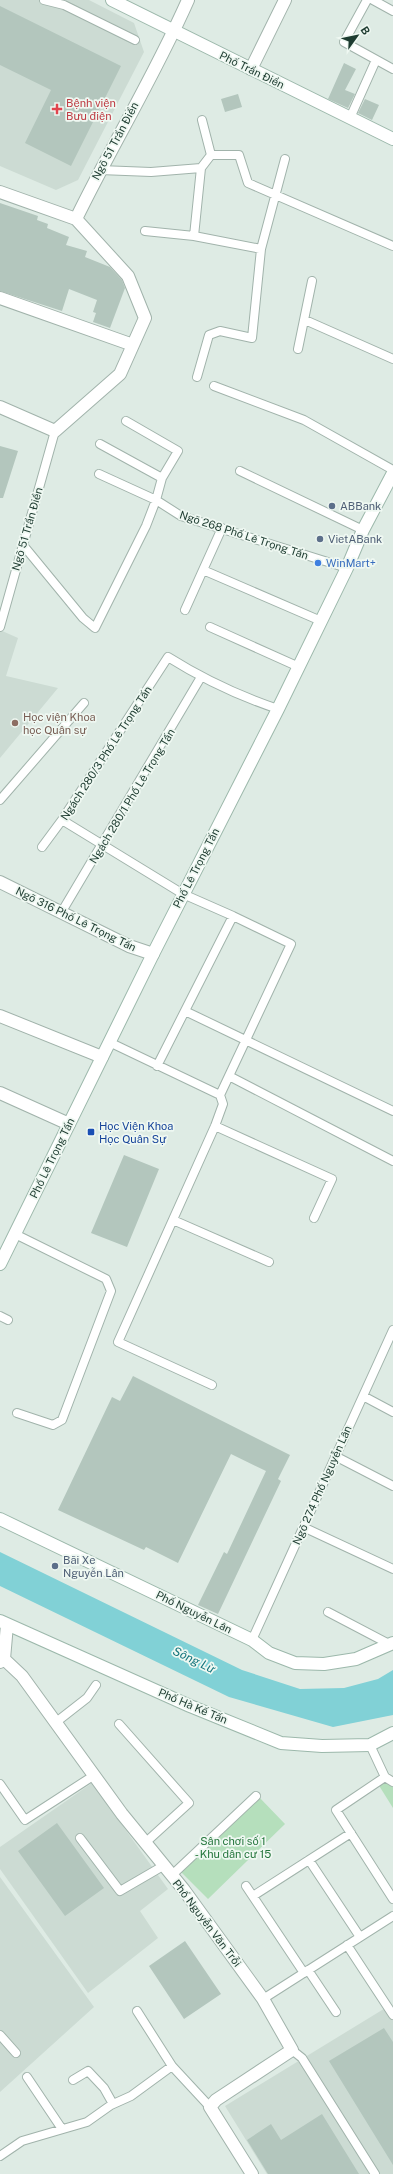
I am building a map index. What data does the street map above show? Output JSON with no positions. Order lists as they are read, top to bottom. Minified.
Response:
{"streets":{"street":["Phố Trần Điền","Ngõ 51 Trần Điền","Phố Lê Trọng Tấn","Ngõ 316 Phố Lê Trọng Tấn","Phố Nguyễn Lân","Phố Hà Kế Tấn","Phố Nguyễn Văn Trỗi"],"lane":["Ngõ 268 Phố Lê Trọng Tấn","Ngách 280/3 Phố Lê Trọng Tấn","Ngách 280/1 Phố Lê Trọng Tấn","Ngõ 274 Phố Nguyễn Lân"]},"crossings":[["Phố Trần Điền","Ngõ 51 Trần Điền"],["Ngõ 268 Phố Lê Trọng Tấn","Phố Lê Trọng Tấn"],["Ngách 280/3 Phố Lê Trọng Tấn","Ngách 280/1 Phố Lê Trọng Tấn"],["Ngách 280/1 Phố Lê Trọng Tấn","Ngõ 316 Phố Lê Trọng Tấn"],["Phố Lê Trọng Tấn","Ngõ 316 Phố Lê Trọng Tấn"],["Ngõ 274 Phố Nguyễn Lân","Phố Nguyễn Lân"],["Phố Hà Kế Tấn","Phố Nguyễn Văn Trỗi"]],"water":["Sông Lừ"],"parks":["Sân chơi số 1 - Khu dân cư 15"],"places":{"health":["Bệnh viện Bưu điện"],"other":["ABBank","VietABank","WinMart+","Học viện Khoa học Quân sự","Bãi Xe Nguyễn Lân"],"transit":["Học Viện Khoa Học Quân Sự"]},"north":"top right"}
